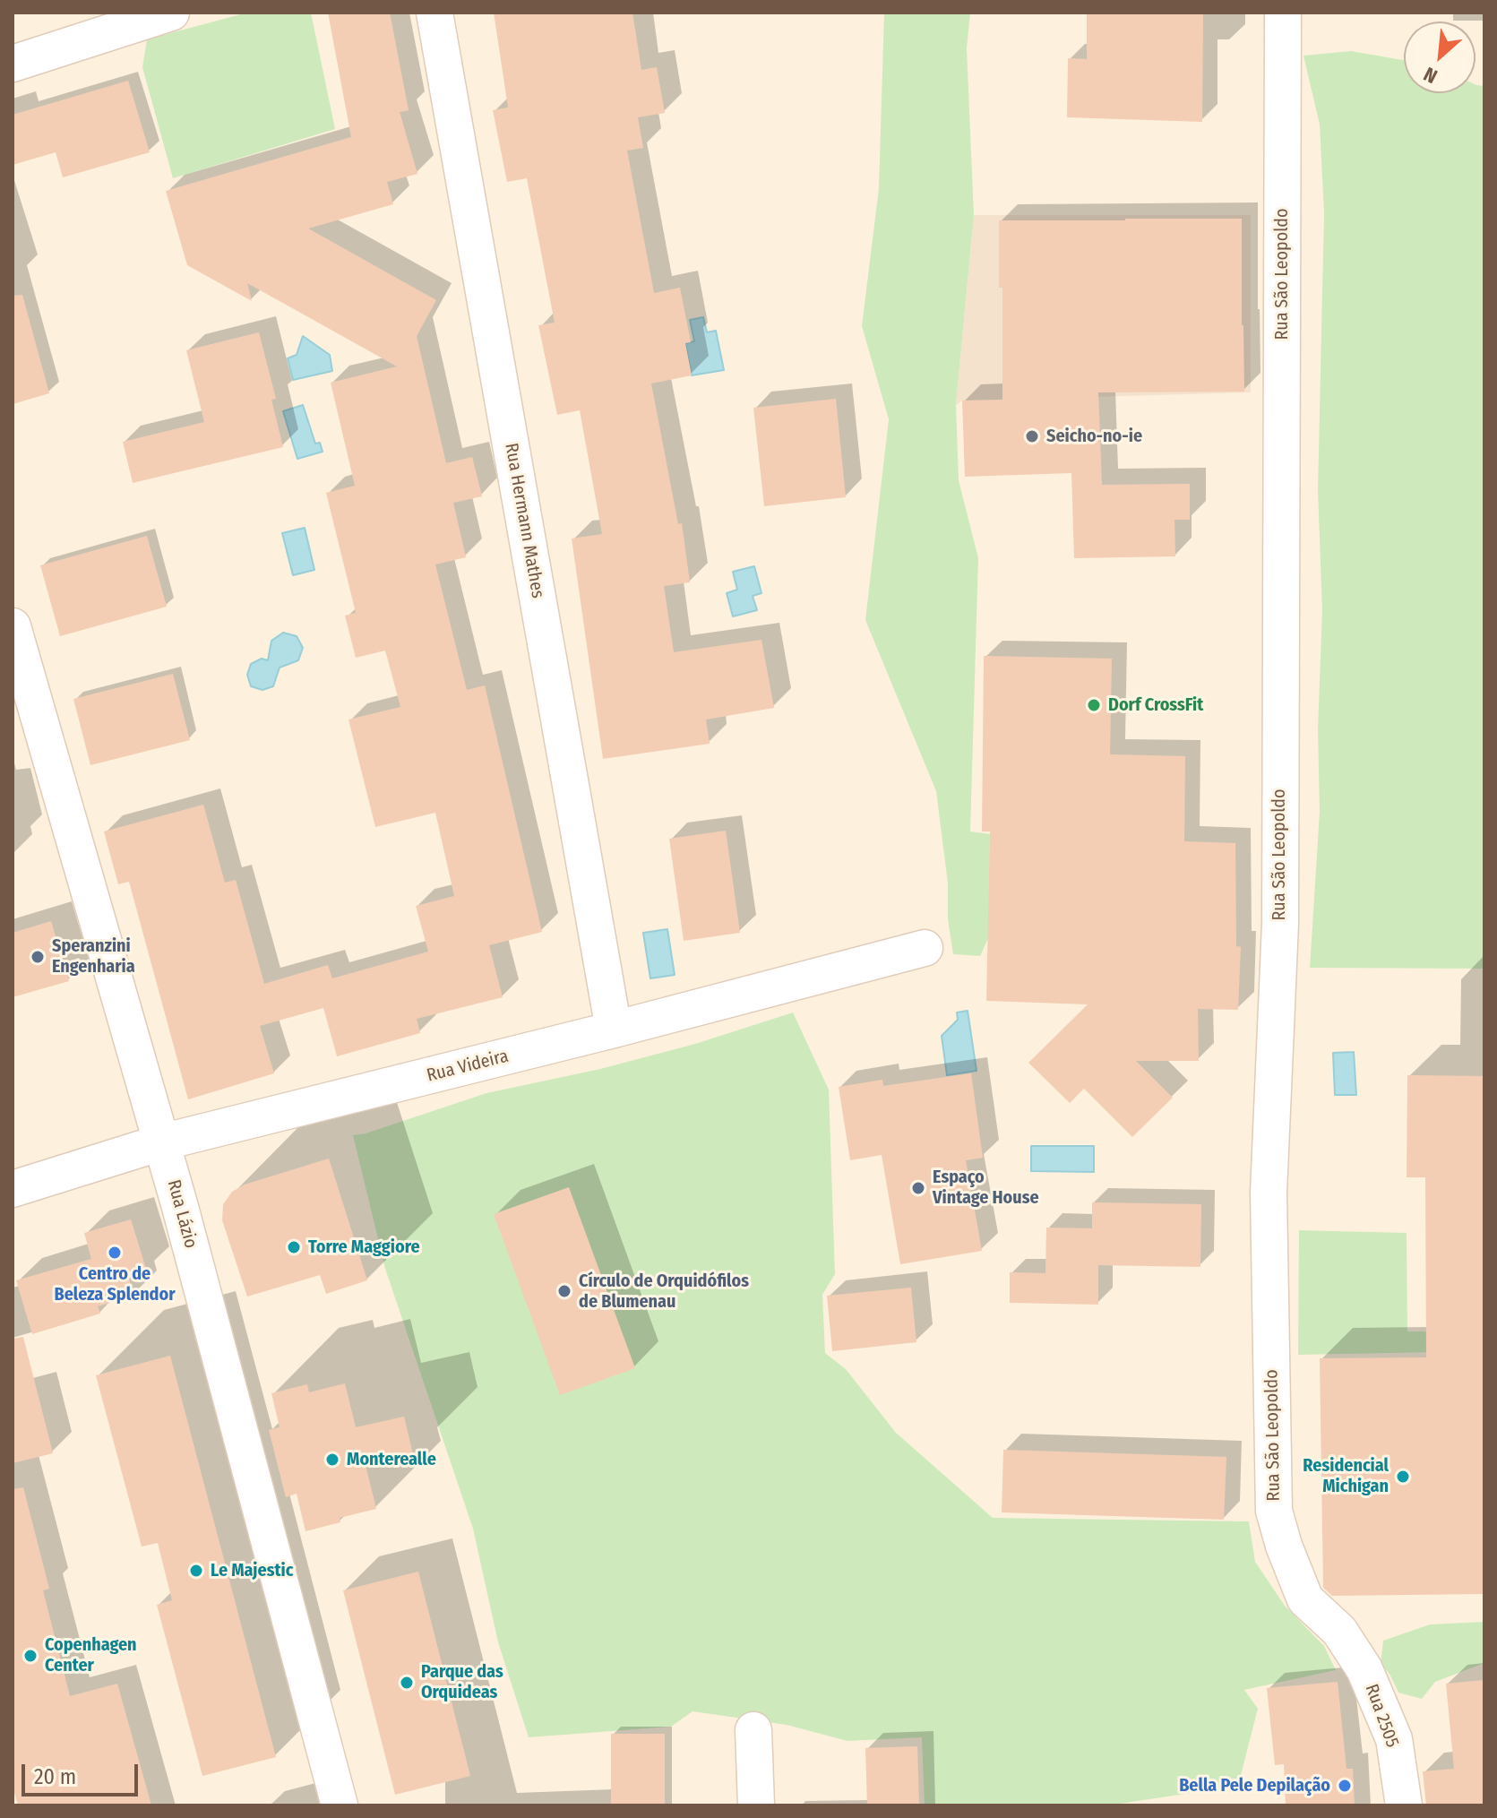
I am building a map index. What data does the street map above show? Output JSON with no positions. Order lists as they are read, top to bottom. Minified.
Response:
{"streets":{"street":["Rua São Leopoldo","Rua Hermann Mathes","Rua Videira","Rua Lázio","Rua 2505"]},"crossings":[["Rua São Leopoldo","Rua 2505"],["Rua Hermann Mathes","Rua Videira"],["Rua Videira","Rua Lázio"]],"places":["Seicho-no-ie","Dorf CrossFit","Speranzini Engenharia","Espaço Vintage House","Torre Maggiore","Centro de Beleza Splendor","Círculo de Orquidófilos de Blumenau","Monterealle","Residencial Michigan","Le Majestic","Copenhagen Center","Parque das Orquideas","Bella Pele Depilação"],"scale_bar":"20 m","north":"bottom left"}
